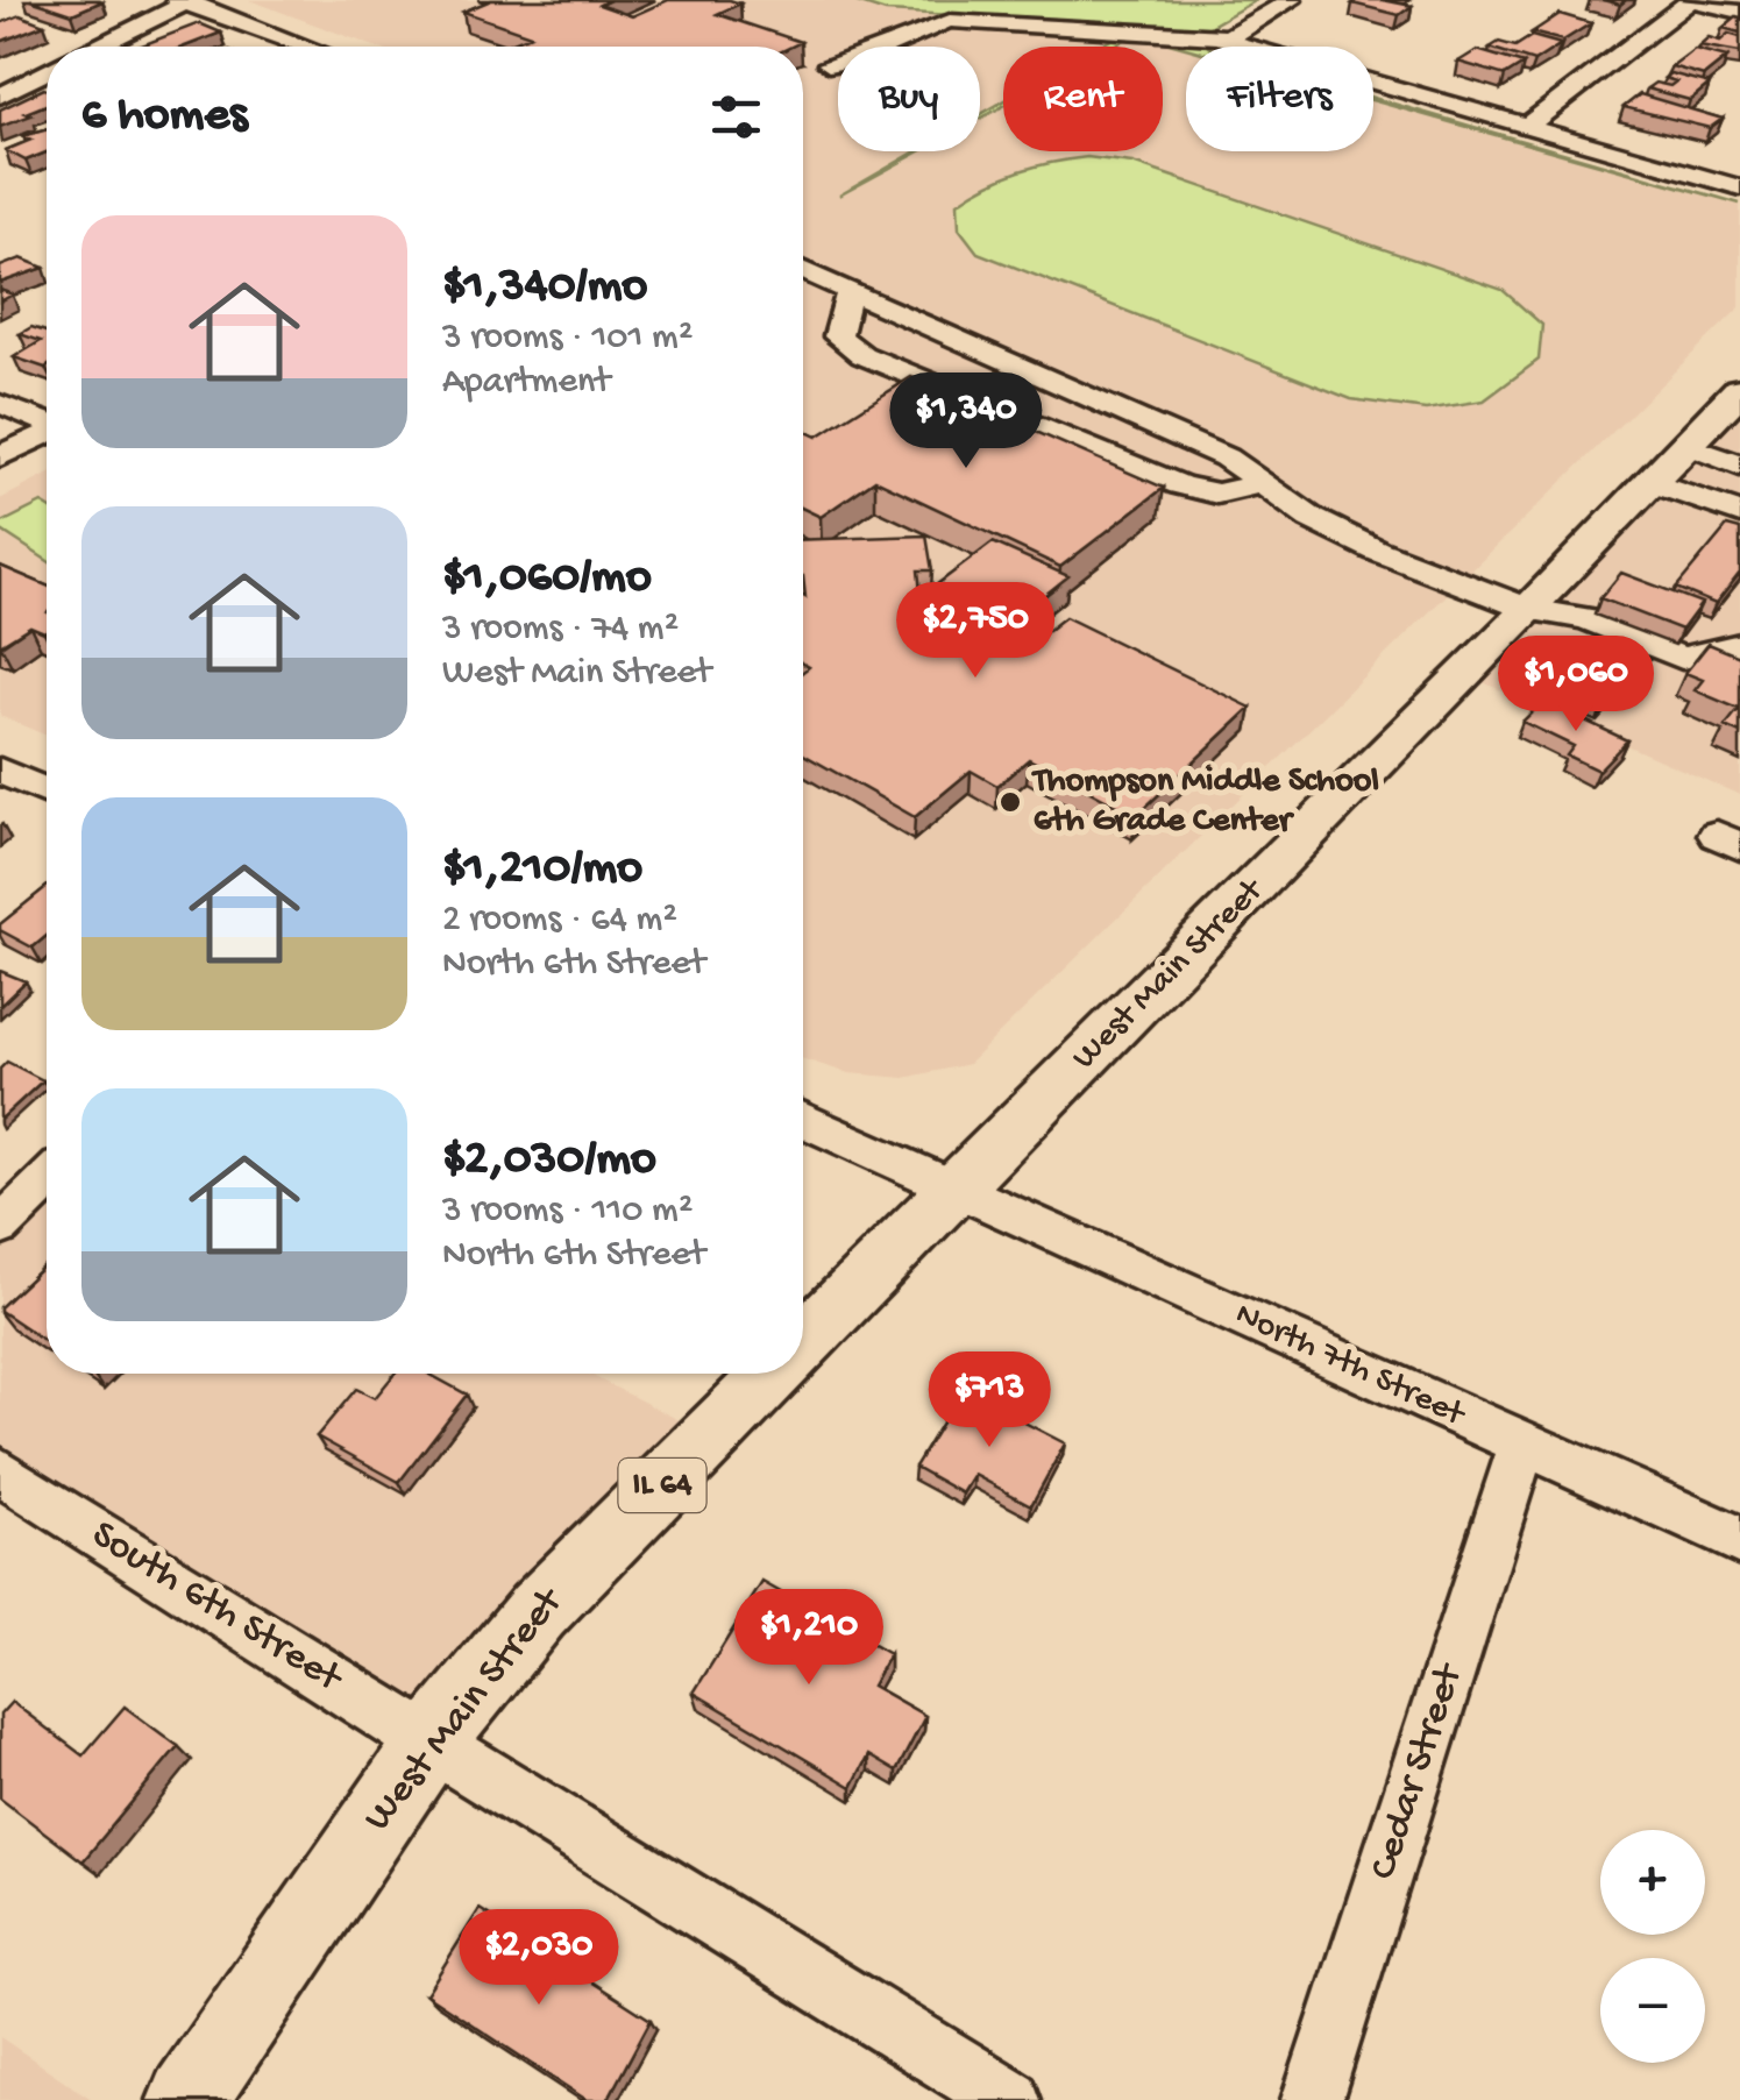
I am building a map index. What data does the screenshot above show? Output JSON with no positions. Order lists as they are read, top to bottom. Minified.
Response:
{"streets":{"main road":["West Main Street","IL 64"],"street":["North 7th Street","South 6th Street","Cedar Street"]},"crossings":[["West Main Street","North 7th Street"],["West Main Street","South 6th Street"],["North 7th Street","Cedar Street"]],"places":["Thompson Middle School 6th Grade Center"],"page":{"chip":["Buy","Rent","Filters"],"heading":"6 homes","list":[{"name":"$1,340/mo","note":"3 rooms · 101 m² · Apartment"},{"name":"$1,060/mo","note":"3 rooms · 74 m² · West Main Street"},{"name":"$1,210/mo","note":"2 rooms · 64 m² · North 6th Street"},{"name":"$2,030/mo","note":"3 rooms · 110 m² · North 6th Street"}],"price":["$1,340","$2,750","$1,060","$713","$1,210","$2,030"],"map_buttons":["+","−"]}}
